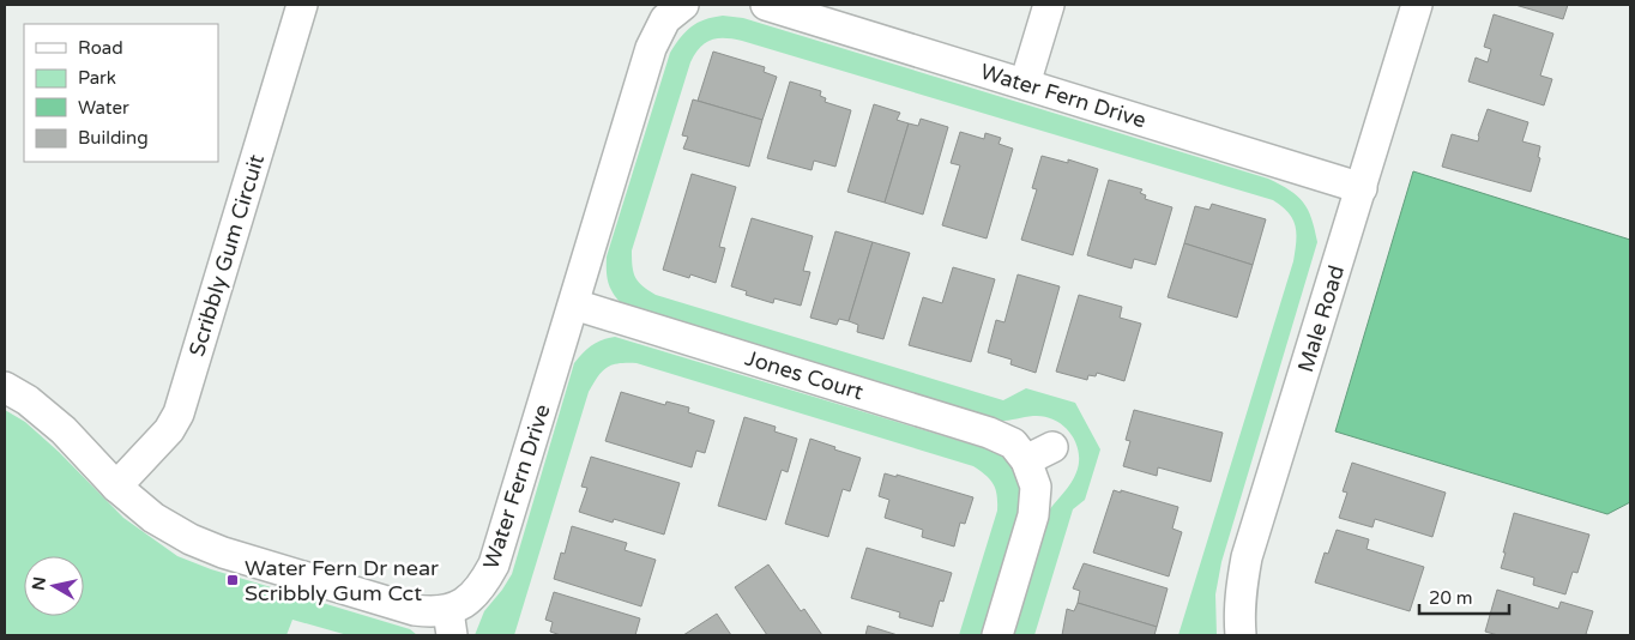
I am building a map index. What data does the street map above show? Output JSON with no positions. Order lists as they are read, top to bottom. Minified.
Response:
{"streets":{"street":["Water Fern Drive","Scribbly Gum Circuit","Male Road","Jones Court"]},"crossings":[["Water Fern Drive","Scribbly Gum Circuit"],["Water Fern Drive","Male Road"],["Water Fern Drive","Jones Court"]],"places":{"transit":["Water Fern Dr near Scribbly Gum Cct"]},"legend":["Road","Park","Water","Building"],"scale_bar":"20 m","north":"left"}
